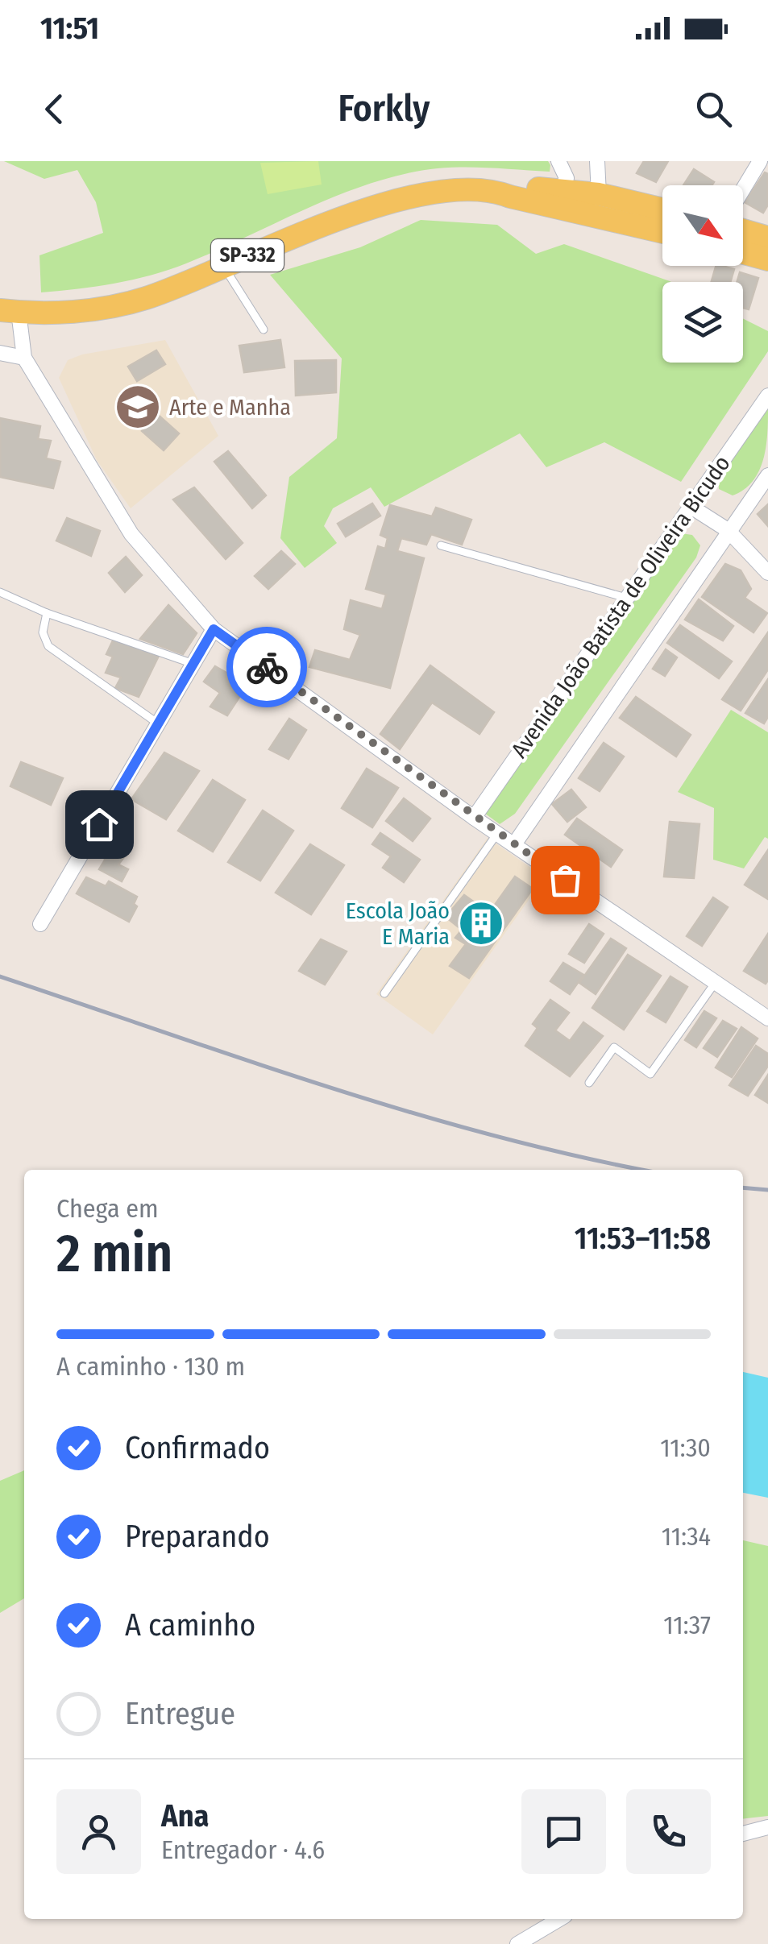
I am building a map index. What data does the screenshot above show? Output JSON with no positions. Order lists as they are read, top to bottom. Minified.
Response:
{"streets":{"main road":["SP-332"],"street":["Avenida João Batista de Oliveira Bicudo"]},"places":{"school or university":["Arte e Manha"],"building":["Escola João E Maria"]},"north":"bottom right","page":{"status":"11:51","header":"Forkly","heading":["2 min","Chega em","11:53–11:58"],"panel":["Ana","Entregador · 4.6"],"bar":"A caminho · 130 m","list":[["Confirmado","11:30"],["Preparando","11:34"],["A caminho","11:37"],"Entregue"]}}
